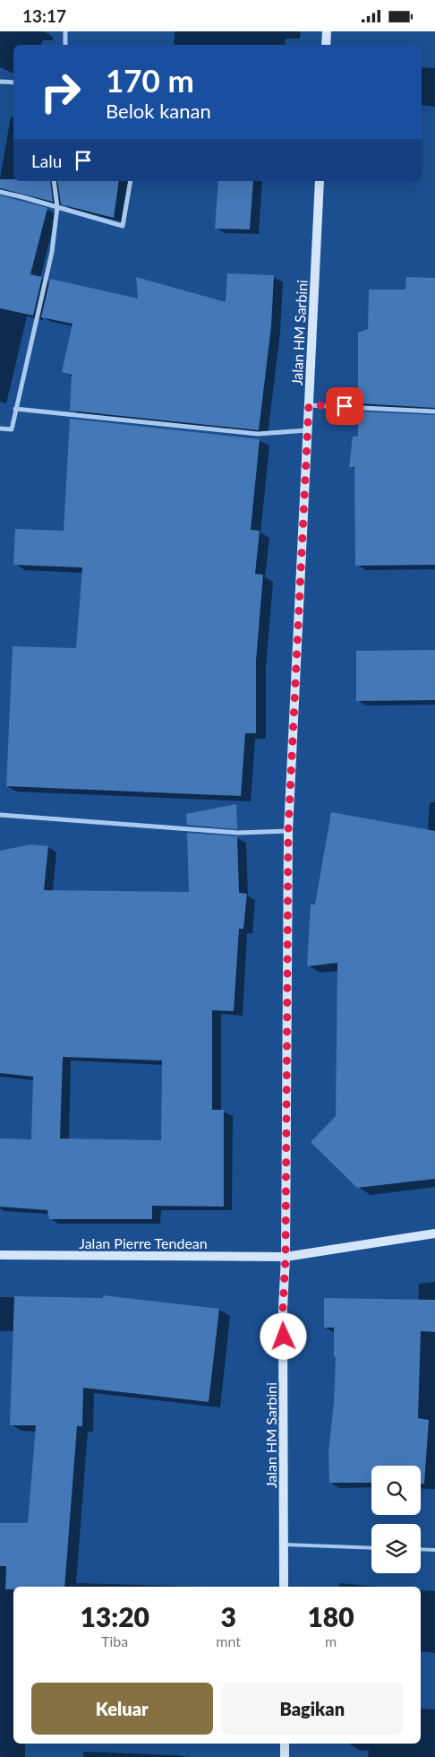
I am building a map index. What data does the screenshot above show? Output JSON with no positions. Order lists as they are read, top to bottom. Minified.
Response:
{"streets":{"main road":["Jalan HM Sarbini","Jalan Pierre Tendean"]},"crossings":[["Jalan HM Sarbini","Jalan Pierre Tendean"]],"page":{"status":"13:17","turn":["170 m","Belok kanan"],"then":"Lalu","eta":["13:20","Tiba","3","mnt","180","m"],"buttons":["Keluar","Bagikan"]}}
